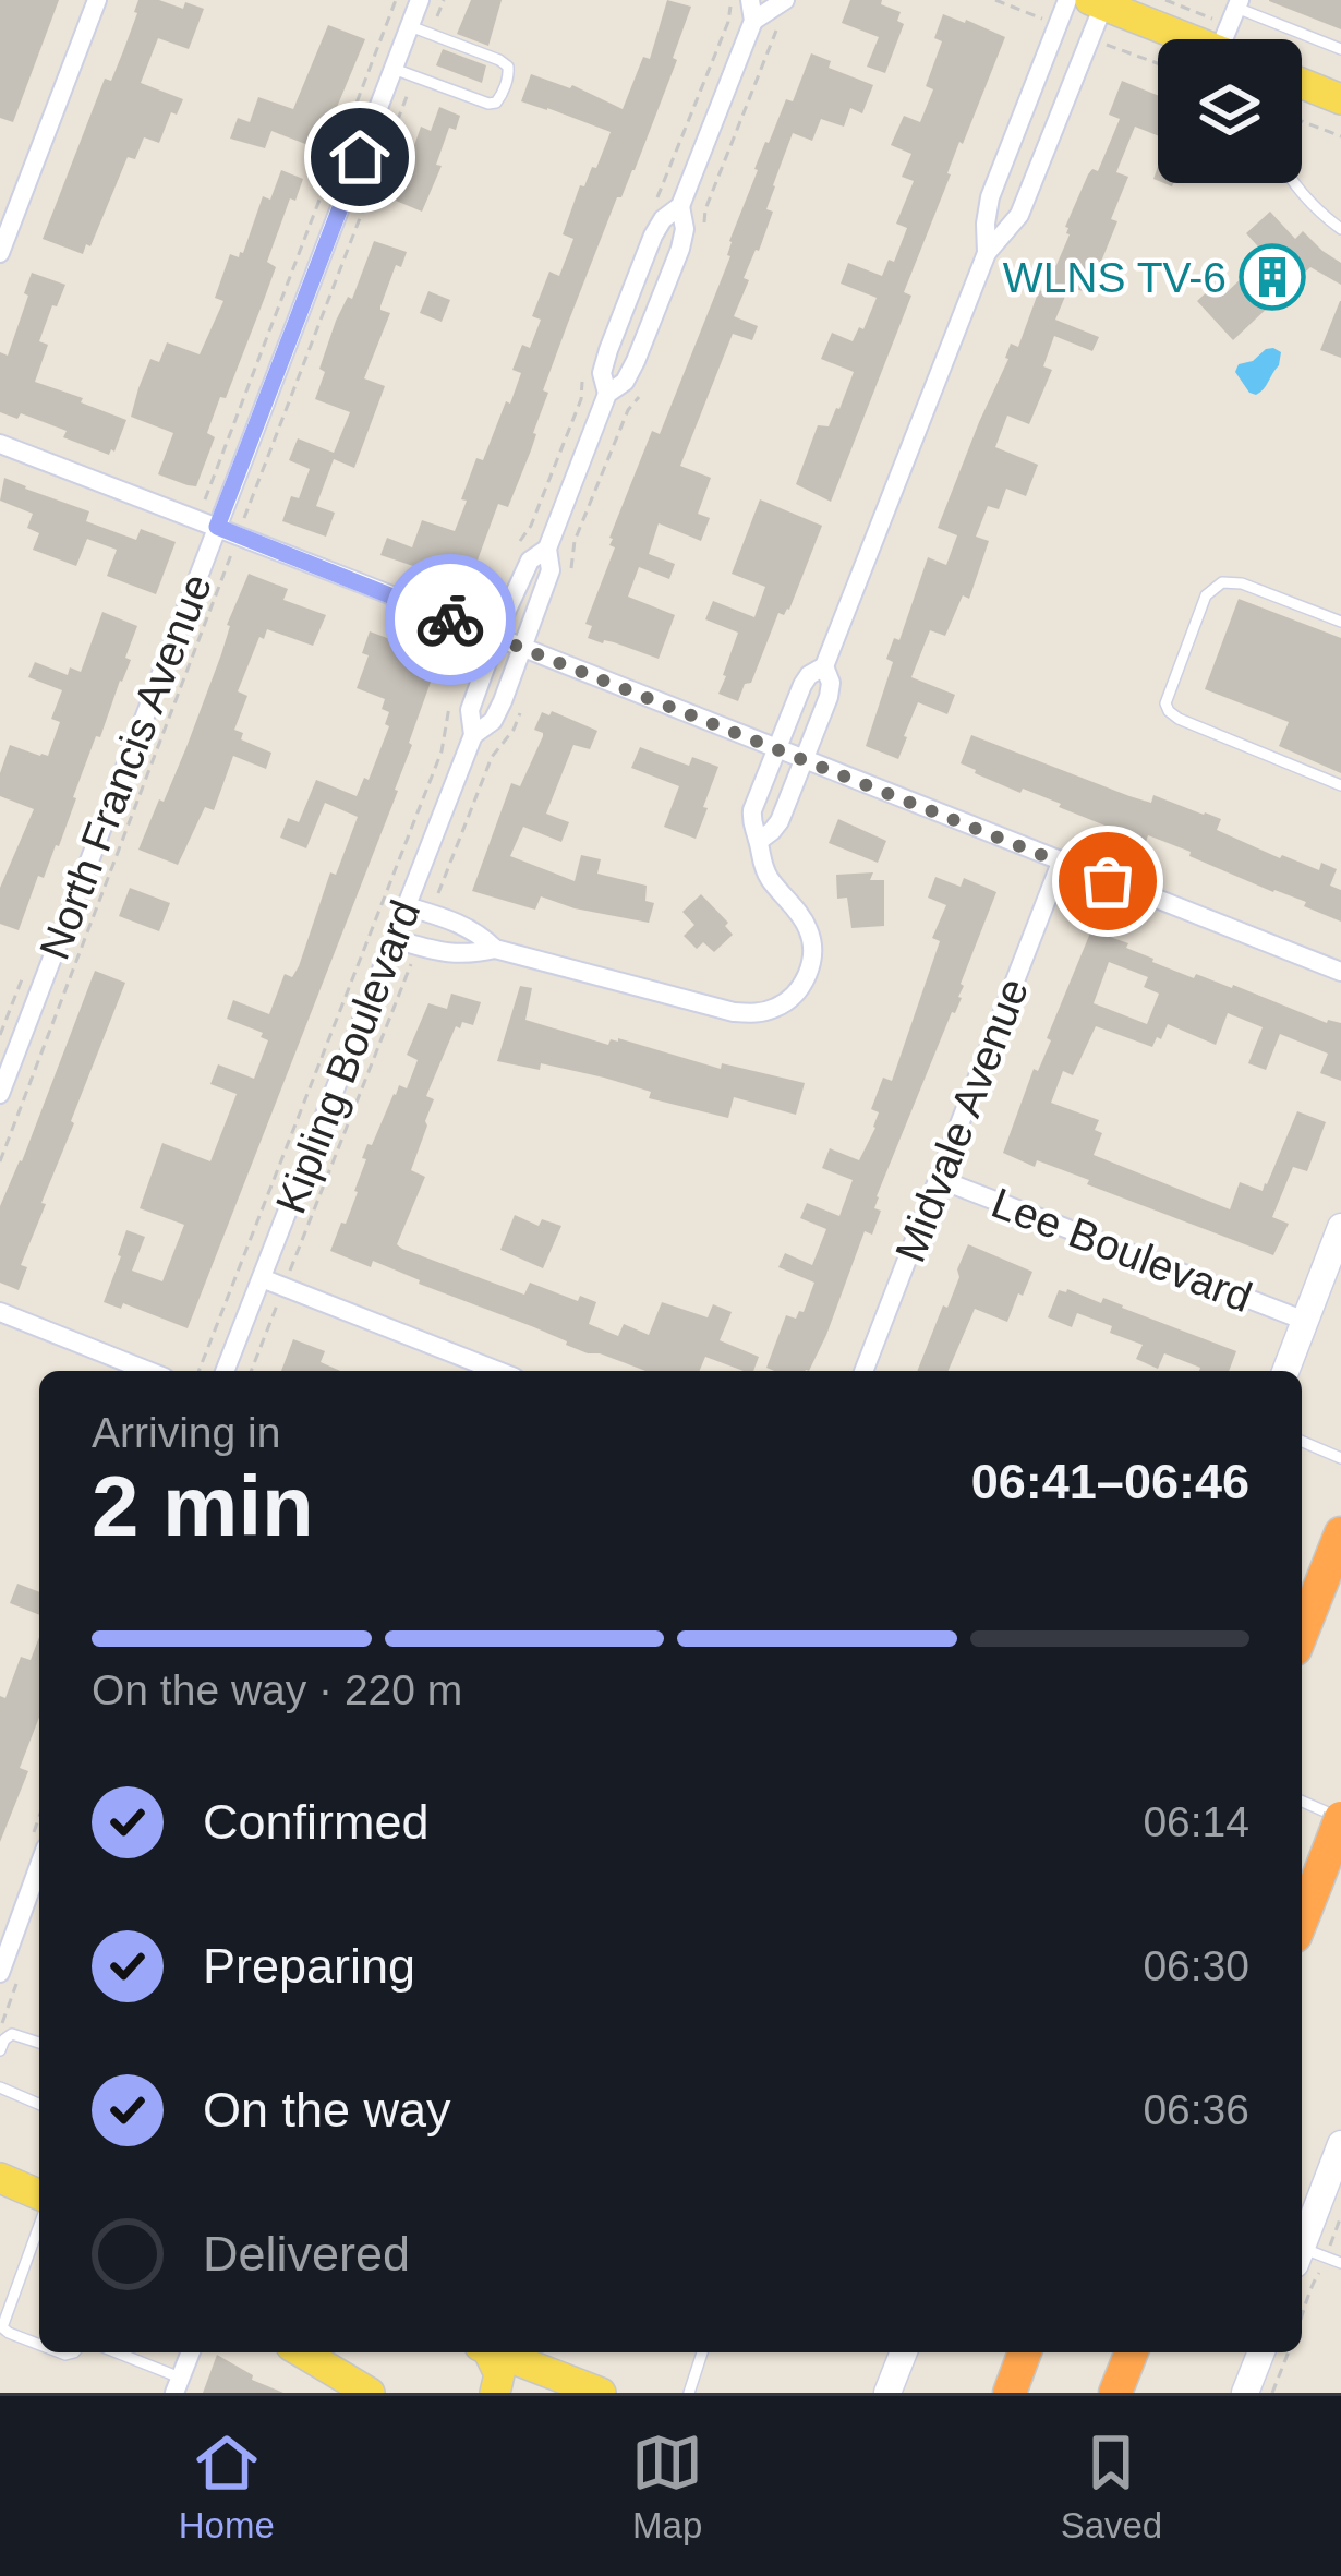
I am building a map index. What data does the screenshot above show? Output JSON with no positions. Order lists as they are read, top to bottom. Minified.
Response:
{"streets":{"street":["North Francis Avenue","Kipling Boulevard","Midvale Avenue","Lee Boulevard"]},"crossings":[["Midvale Avenue","Lee Boulevard"]],"places":{"building":["WLNS TV-6"]},"page":{"heading":["2 min","Arriving in","06:41–06:46"],"bar":"On the way · 220 m","list":[["Confirmed","06:14"],["Preparing","06:30"],["On the way","06:36"],"Delivered"],"tabs":["Home","Map","Saved"]}}
